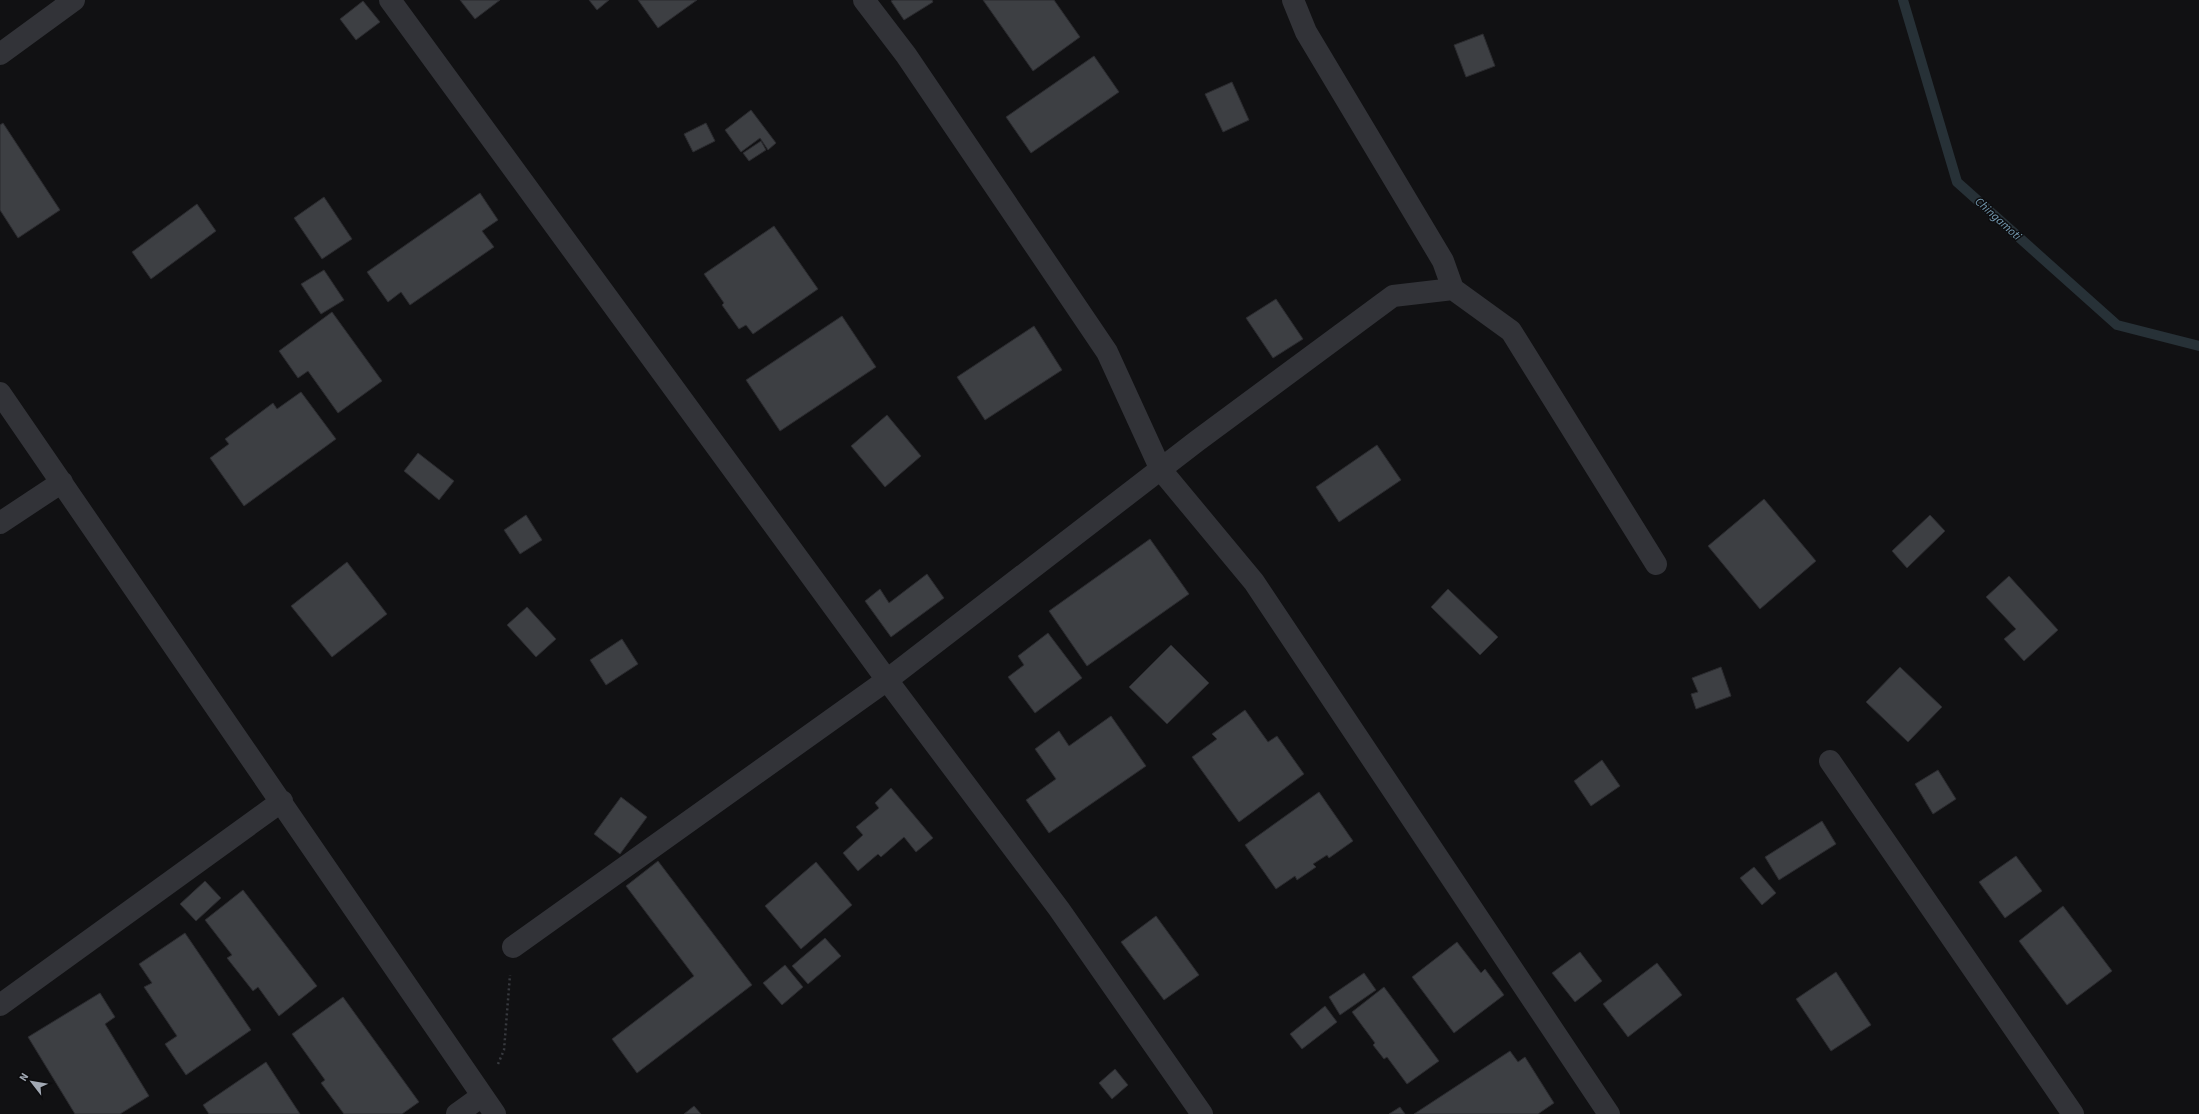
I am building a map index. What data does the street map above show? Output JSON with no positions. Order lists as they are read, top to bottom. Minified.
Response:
{"water":["Chingamoti"],"north":"top left"}
